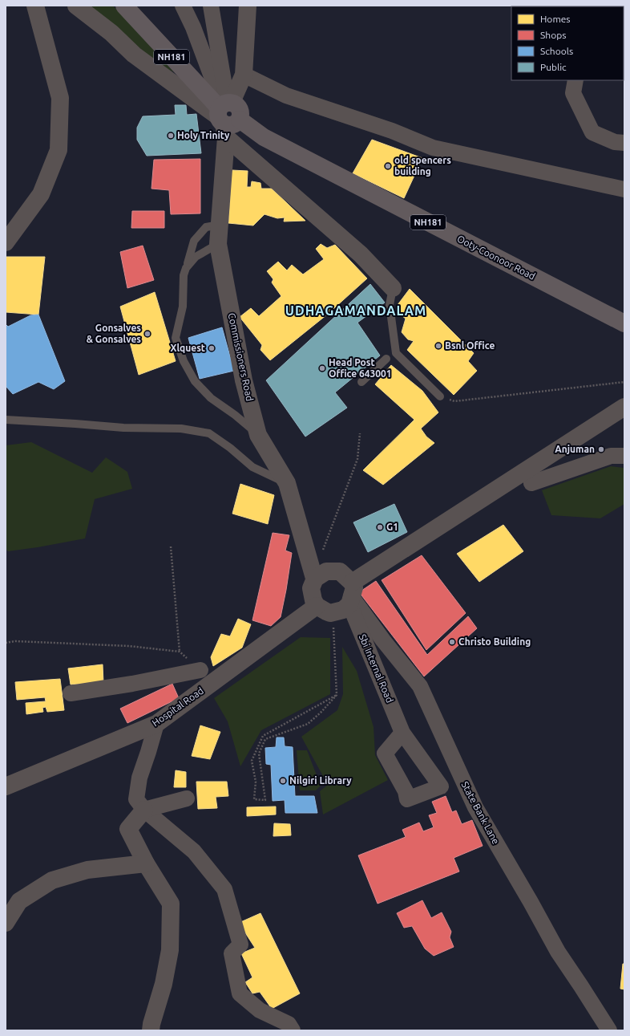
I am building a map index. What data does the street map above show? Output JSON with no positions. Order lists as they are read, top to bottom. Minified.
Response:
{"streets":{"highway":["NH181","Ooty-Coonoor Road"],"street":["Commissioners Road","Sbi Internal Road","Hospital Road","State Bank Lane"]},"crossings":[["Ooty-Coonoor Road","Commissioners Road"],["Commissioners Road","Sbi Internal Road"],["Commissioners Road","Hospital Road"],["Commissioners Road","State Bank Lane"],["Sbi Internal Road","Hospital Road"],["Sbi Internal Road","State Bank Lane"],["Hospital Road","State Bank Lane"]],"districts":["UDHAGAMANDALAM"],"places":["Holy Trinity","old spencers building","Gonsalves & Gonsalves","Bsnl Office","Xlquest","Head Post Office 643001","Anjuman","G1","Christo Building","Nilgiri Library"],"legend":["Homes","Shops","Schools","Public"]}
